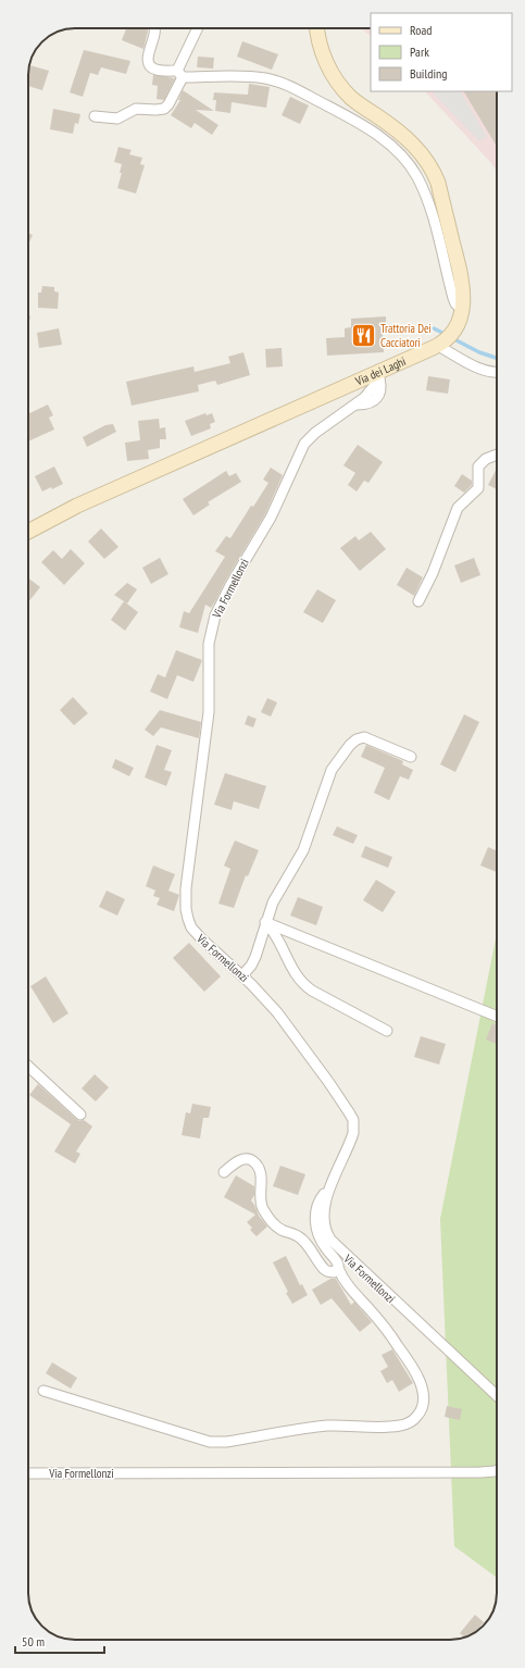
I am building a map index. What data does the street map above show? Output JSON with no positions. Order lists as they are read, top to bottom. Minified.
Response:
{"streets":{"main road":["Via dei Laghi"],"street":["Via Formellonzi"]},"crossings":[["Via dei Laghi","Via Formellonzi"]],"places":{"restaurant":["Trattoria Dei Cacciatori"]},"legend":["Road","Park","Building"],"scale_bar":"50 m"}
